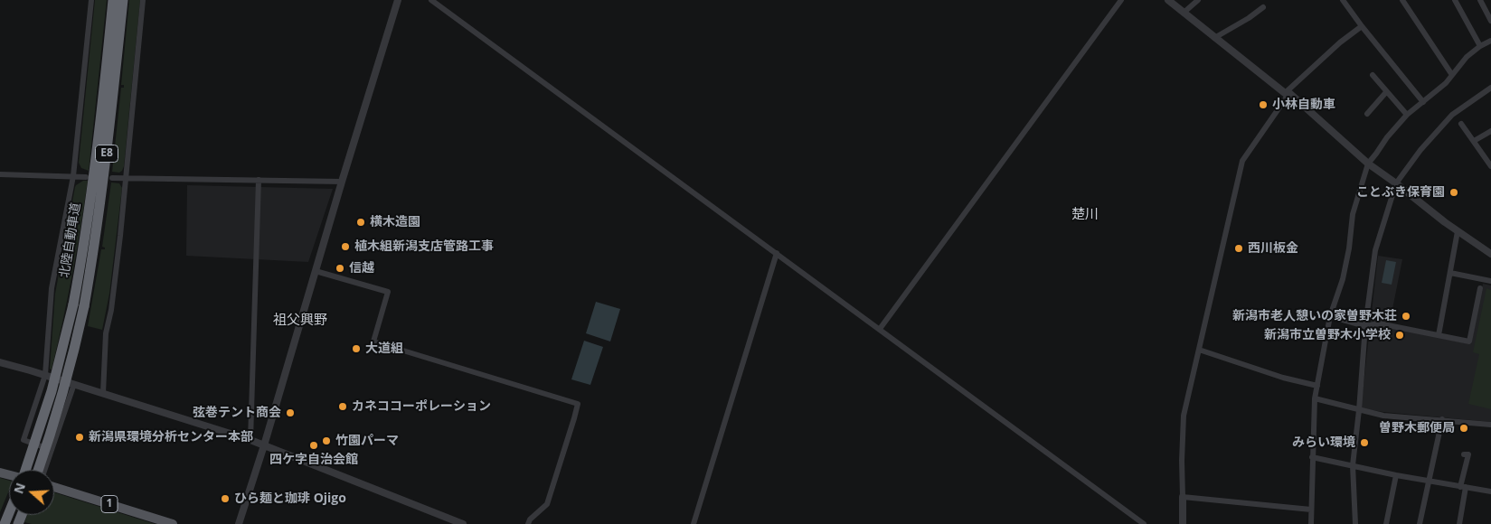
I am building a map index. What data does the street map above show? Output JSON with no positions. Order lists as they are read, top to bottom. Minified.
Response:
{"streets":{"highway":["E8","北陸自動車道"],"main road":["1"]},"districts":["楚川","祖父興野"],"places":["小林自動車","ことぶき保育園","横木造園","植木組新潟支店管路工事","西川板金","信越","新潟市老人憩いの家曽野木荘","新潟市立曽野木小学校","大道組","カネココーポレーション","弦巻テント商会","曽野木郵便局","新潟県環境分析センター本部","竹園パーマ","みらい環境","四ケ字自治会館","ひら麺と珈琲 Ojigo"],"north":"left"}
